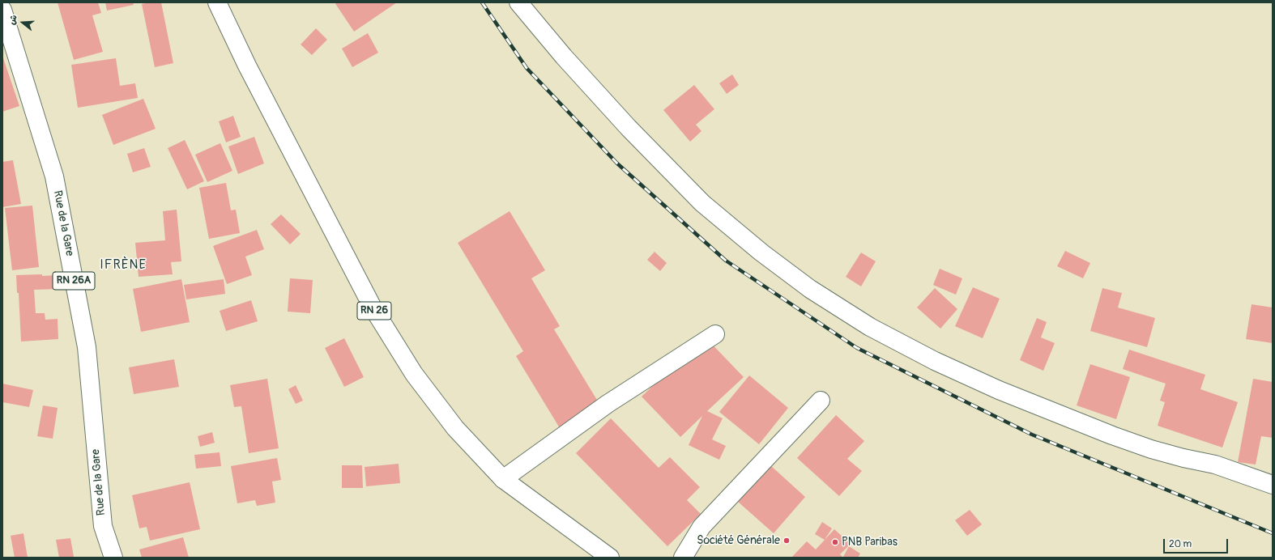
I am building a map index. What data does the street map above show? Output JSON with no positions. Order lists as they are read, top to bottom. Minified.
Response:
{"streets":{"main road":["Rue de la Gare","RN 26A","RN 26"]},"districts":["IFRÈNE"],"places":["Société Générale","PNB Paribas"],"scale_bar":"20 m","north":"left"}
